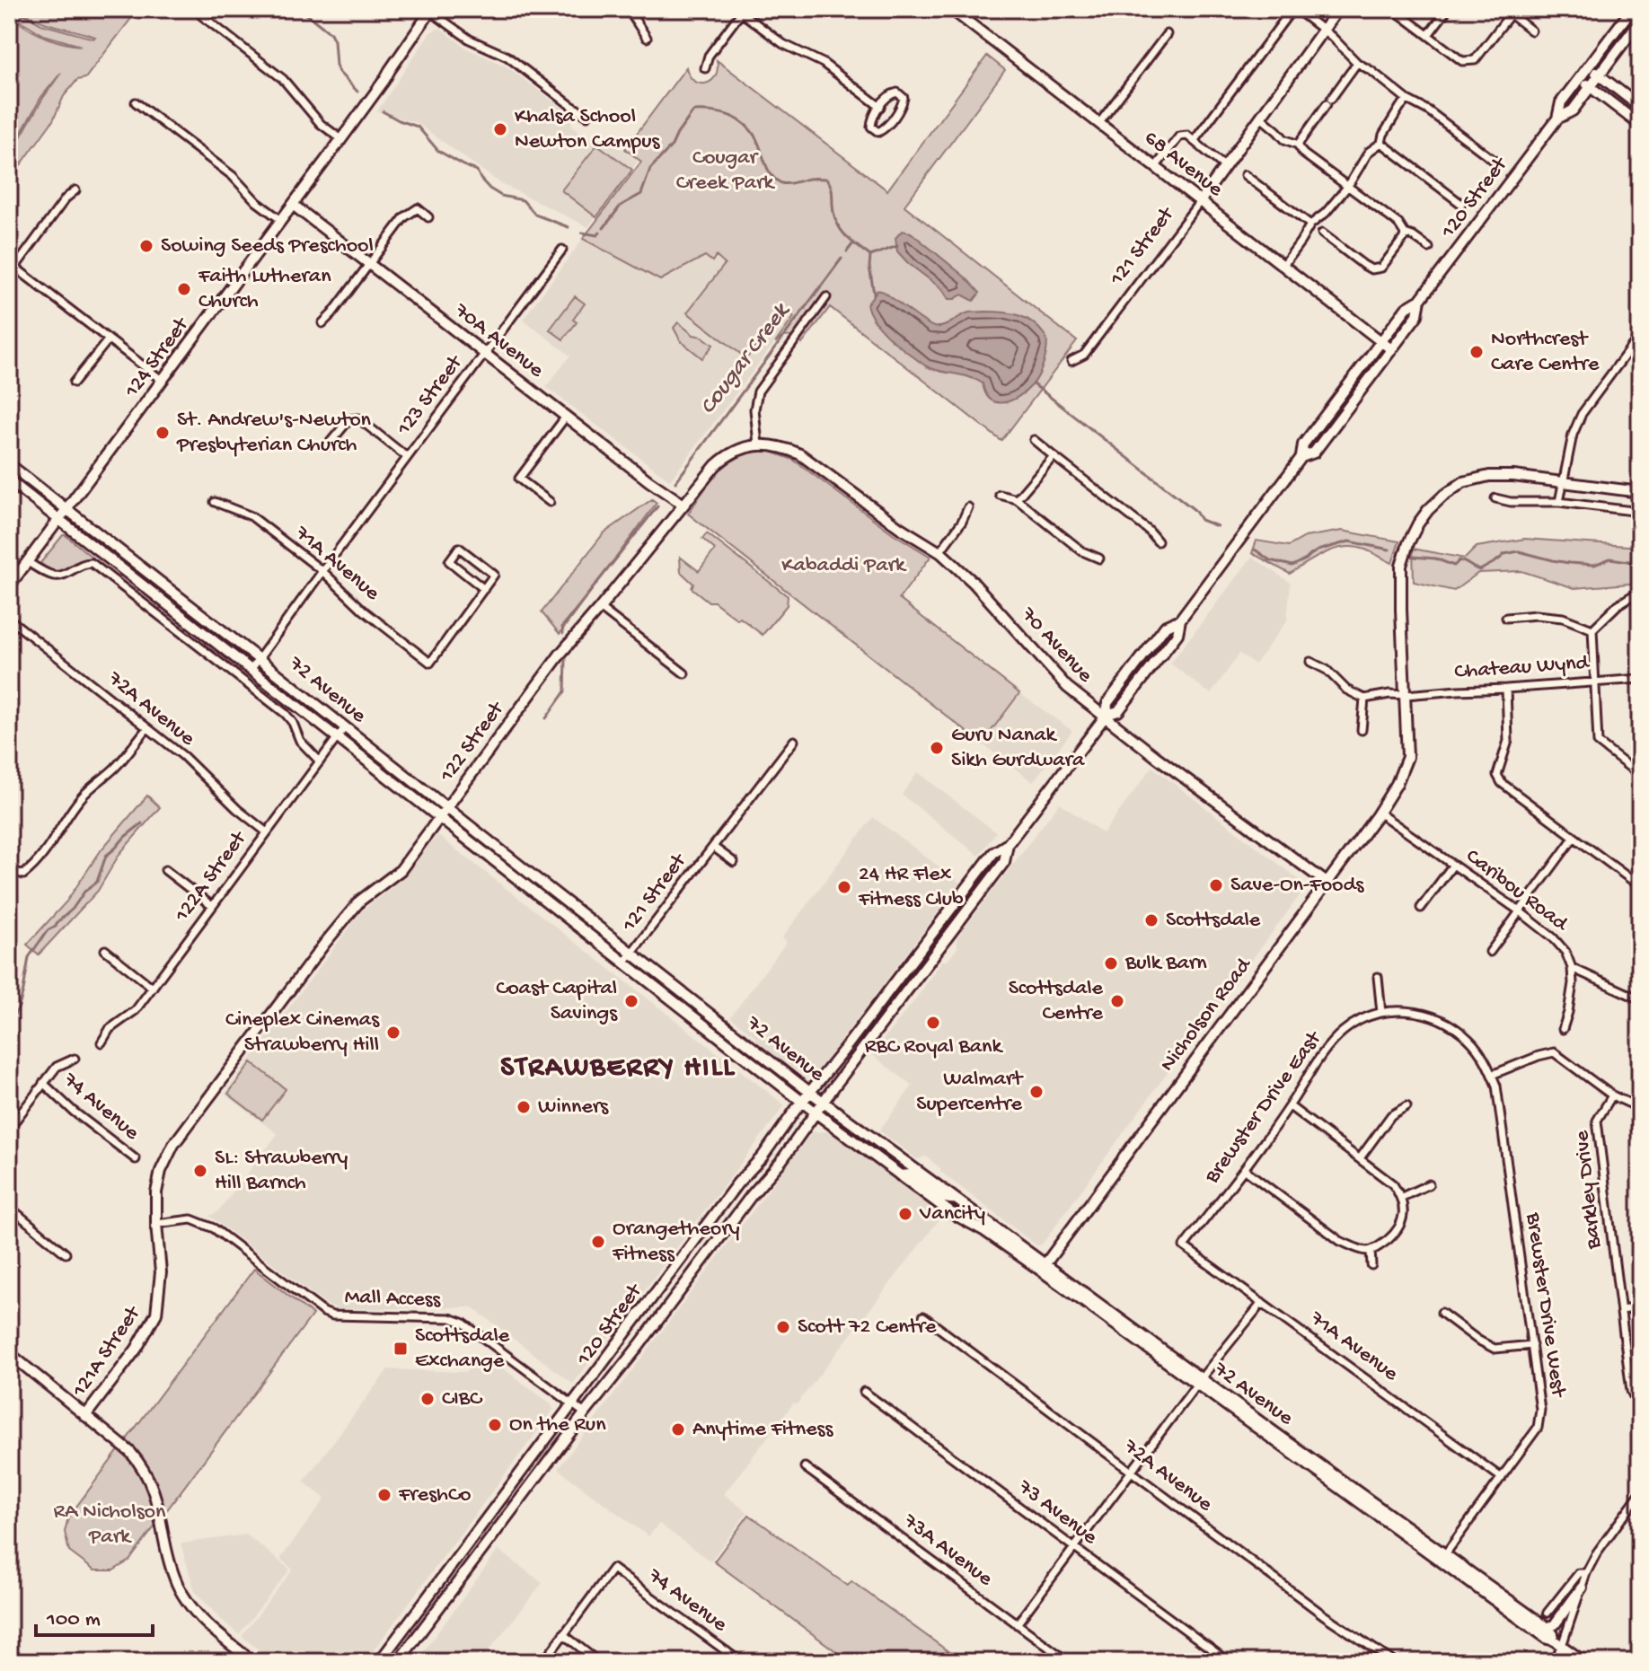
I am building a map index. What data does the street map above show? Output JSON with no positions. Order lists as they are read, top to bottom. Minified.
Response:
{"streets":{"main road":["68 Avenue","120 Street","121 Street","70A Avenue","124 Street","70 Avenue","72 Avenue","122 Street","Nicholson Road","121A Street"],"street":["123 Street","71A Avenue","Chateau Wynd","72A Avenue","122A Street","Caribou Road","74 Avenue","Brewster Drive East","Barkley Drive","Mall Access","Brewster Drive West","73 Avenue","73A Avenue"]},"crossings":[["68 Avenue","120 Street"],["68 Avenue","121 Street"],["120 Street","70 Avenue"],["120 Street","72 Avenue"],["120 Street","Mall Access"],["121 Street","72 Avenue"],["70A Avenue","124 Street"],["70A Avenue","123 Street"],["70A Avenue","122 Street"],["124 Street","72 Avenue"],["123 Street","71A Avenue"],["123 Street","72 Avenue"],["71A Avenue","Brewster Drive East"],["71A Avenue","Brewster Drive West"],["70 Avenue","122 Street"],["70 Avenue","Nicholson Road"],["Chateau Wynd","Nicholson Road"],["72 Avenue","122 Street"],["72 Avenue","122A Street"],["72 Avenue","Nicholson Road"],["72 Avenue","Brewster Drive West"],["72A Avenue","122A Street"],["122 Street","Mall Access"],["122 Street","121A Street"],["Caribou Road","Nicholson Road"],["Brewster Drive East","Brewster Drive West"],["Mall Access","121A Street"]],"districts":["STRAWBERRY HILL"],"water":["Cougar Creek"],"parks":["Cougar Creek Park","Kabaddi Park","RA Nicholson Park"],"places":{"other":["Khalsa School Newton Campus","Sowing Seeds Preschool","Faith Lutheran Church","Northcrest Care Centre","St. Andrew's-Newton Presbyterian Church","Guru Nanak Sikh Gurdwara","Save-On-Foods","24 HR Flex Fitness Club","Scottsdale","Bulk Barn","Coast Capital Savings","Scottsdale Centre","RBC Royal Bank","Cineplex Cinemas Strawberry Hill","Walmart Supercentre","Winners","SL: Strawberry Hill Barnch","Vancity","Orangetheory Fitness","Scott 72 Centre","CIBC","On the Run","Anytime Fitness","FreshCo"],"transit":["Scottsdale Exchange"]},"scale_bar":"100 m"}
